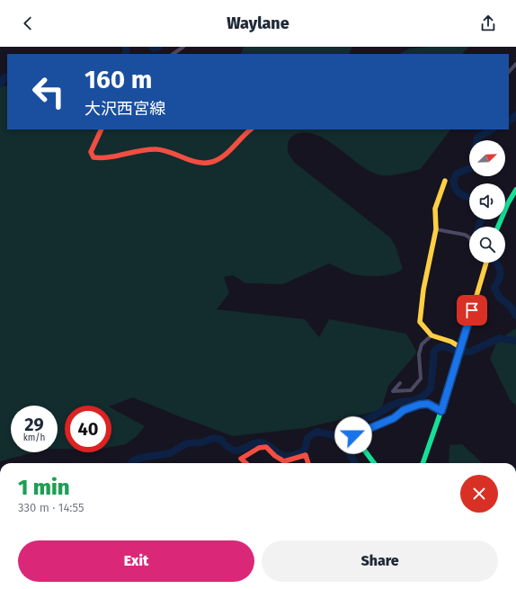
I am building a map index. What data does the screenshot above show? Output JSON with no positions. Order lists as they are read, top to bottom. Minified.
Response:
{"north":"top right","page":{"header":"Waylane","turn":["160 m","大沢西宮線"],"speed":"29 km/h","limit":"40","heading":["1 min","330 m · 14:55"],"buttons":["Exit","Share"]}}
